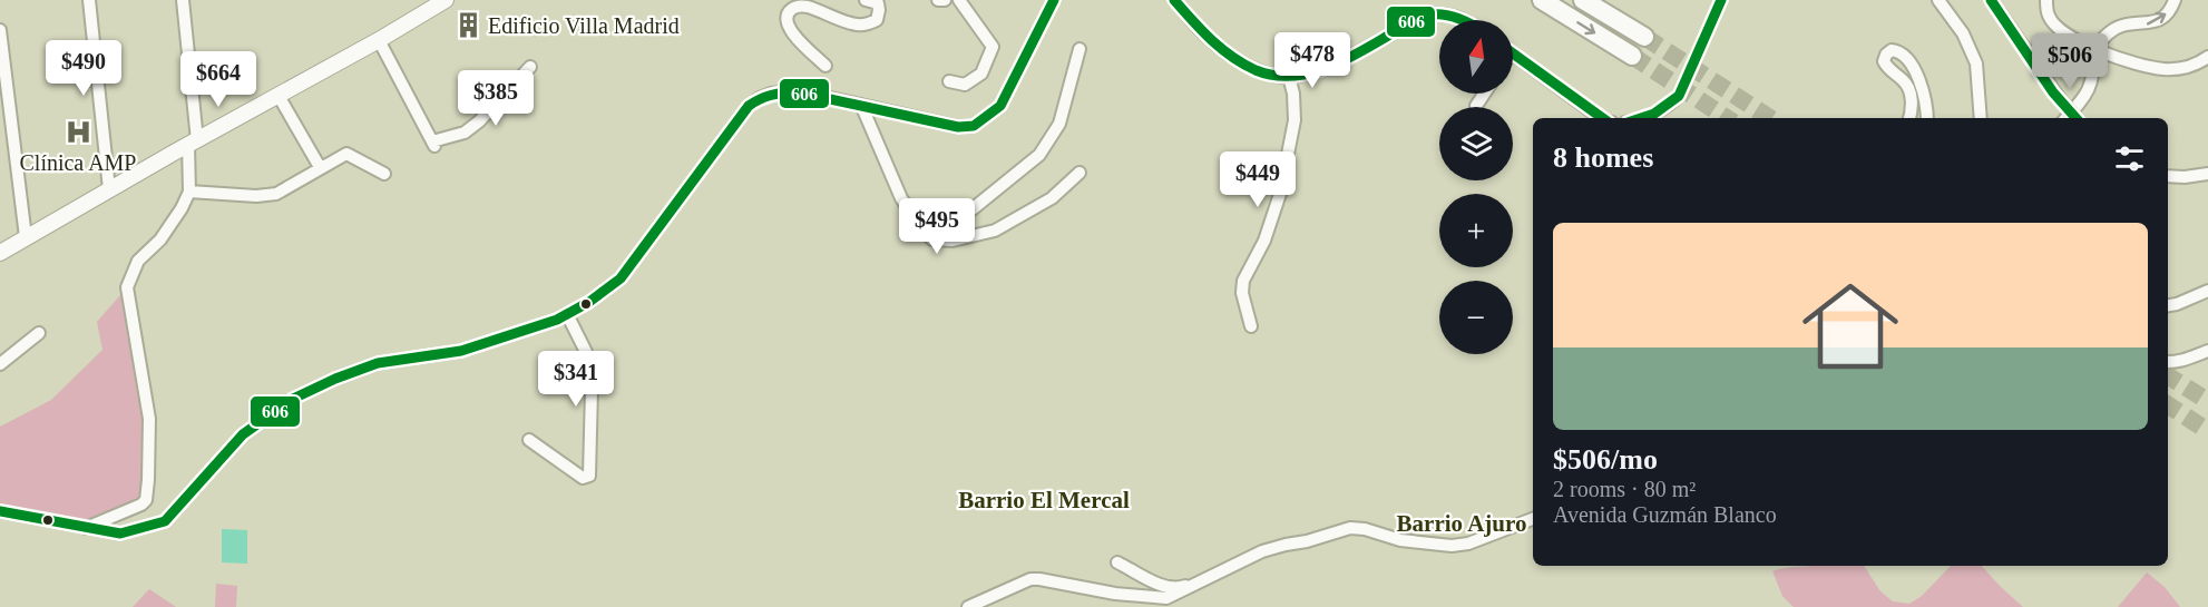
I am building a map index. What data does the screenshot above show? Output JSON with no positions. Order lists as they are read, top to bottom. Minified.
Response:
{"districts":["Barrio El Mercal","Barrio Ajuro"],"places":{"building":["Edificio Villa Madrid"],"hospital":["Clínica AMP"]},"lines":["transit line 606"],"north":"top","page":{"map_buttons":["+","−"],"price":["$478","$506","$490","$664","$385","$449","$495","$341"],"heading":"8 homes","list":[{"name":"$506/mo","note":"2 rooms · 80 m² · Avenida Guzmán Blanco"}]}}
